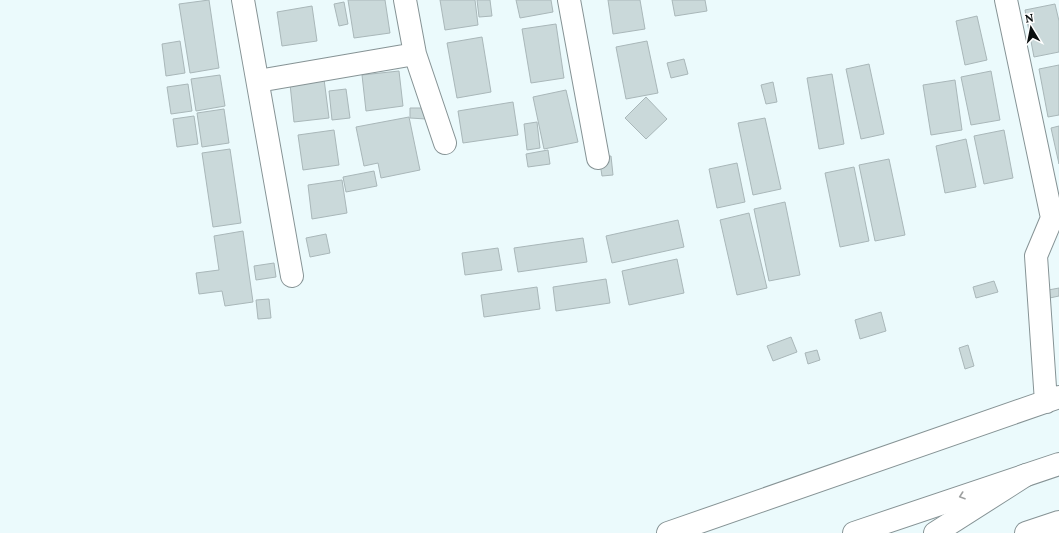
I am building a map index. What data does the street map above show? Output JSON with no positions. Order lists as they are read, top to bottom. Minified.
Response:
{"north":"top"}
